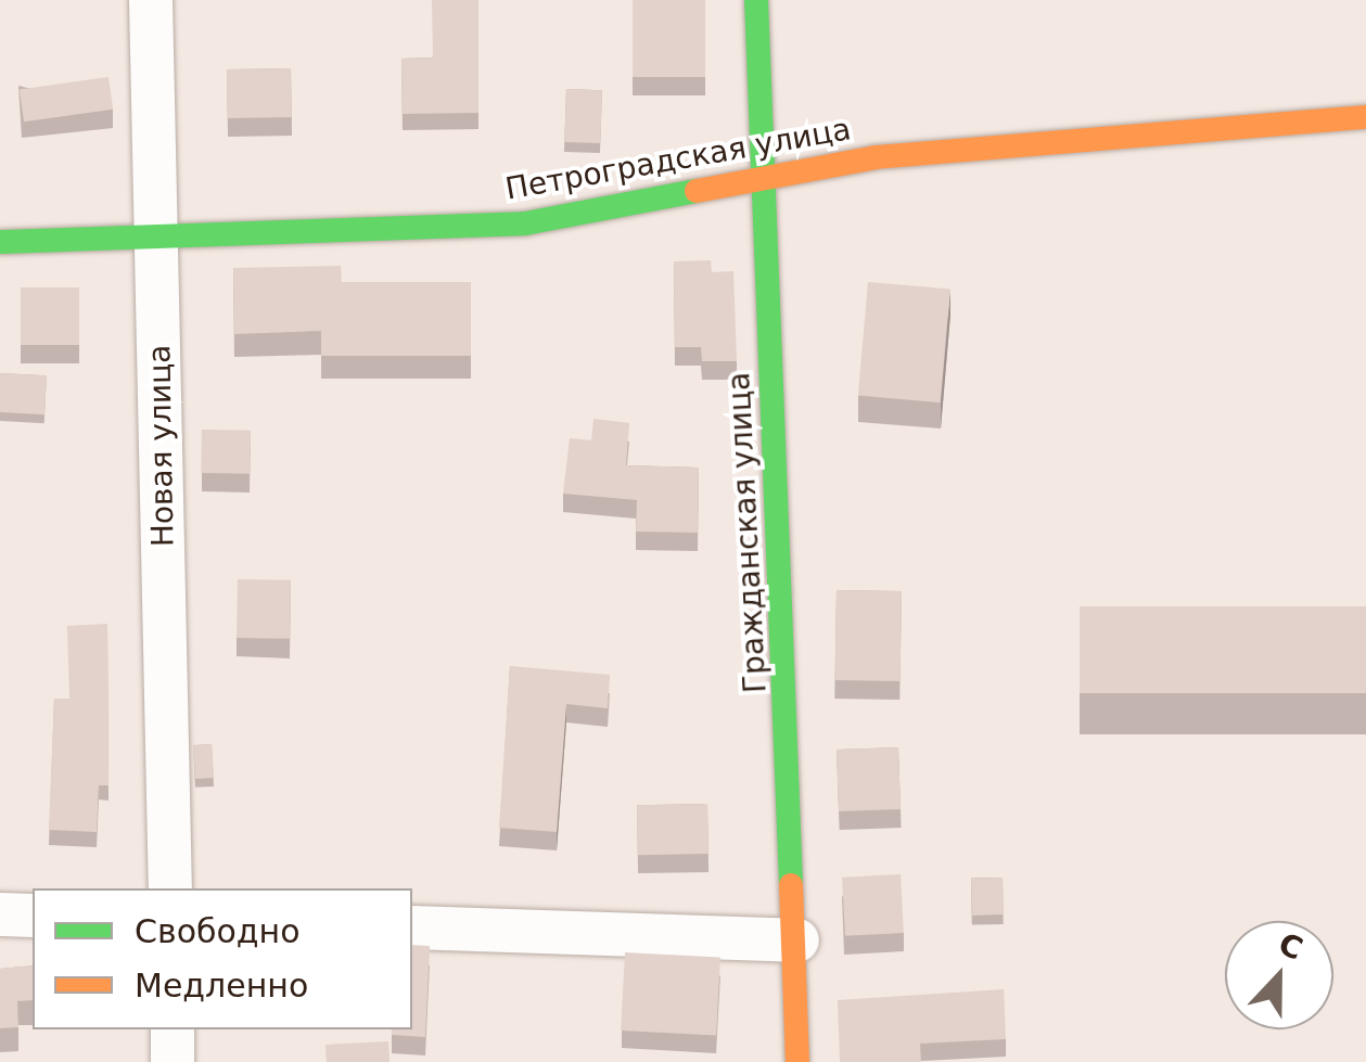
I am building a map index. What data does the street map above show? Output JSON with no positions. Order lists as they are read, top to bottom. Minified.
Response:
{"streets":{"street":["Петроградская улица","Новая улица","Гражданская улица"]},"crossings":[["Петроградская улица","Новая улица"],["Петроградская улица","Гражданская улица"]],"legend":["Свободно","Медленно"],"north":"top"}
